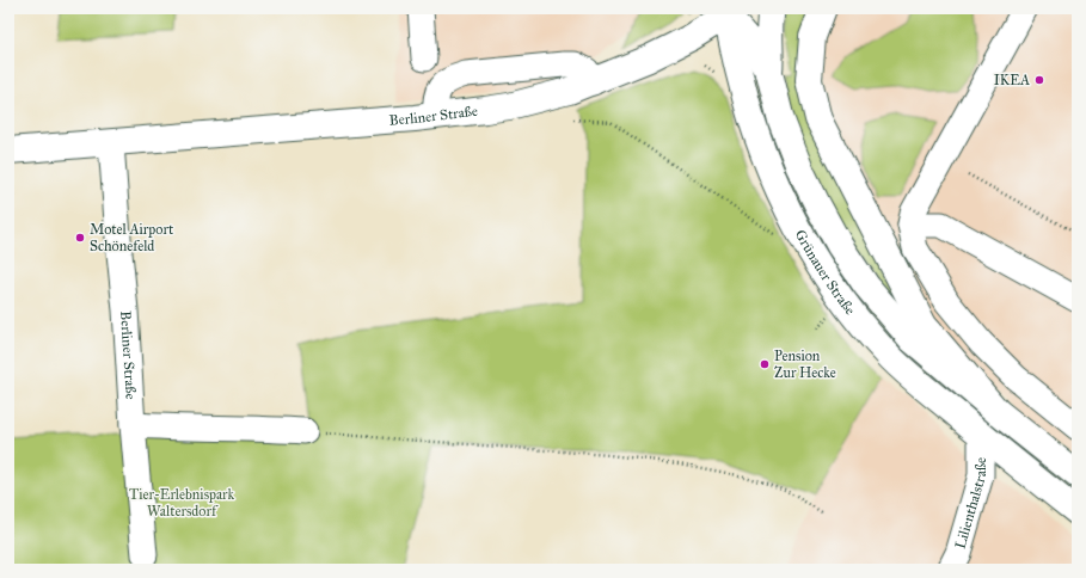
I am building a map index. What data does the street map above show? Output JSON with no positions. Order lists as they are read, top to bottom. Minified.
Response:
{"streets":{"main road":["Berliner Straße","Grünauer Straße"],"street":["Lilienthalstraße"]},"crossings":[["Berliner Straße","Grünauer Straße"],["Grünauer Straße","Lilienthalstraße"]],"parks":["Tier-Erlebnispark Waltersdorf"],"places":["IKEA","Motel Airport Schönefeld","Pension Zur Hecke"]}
